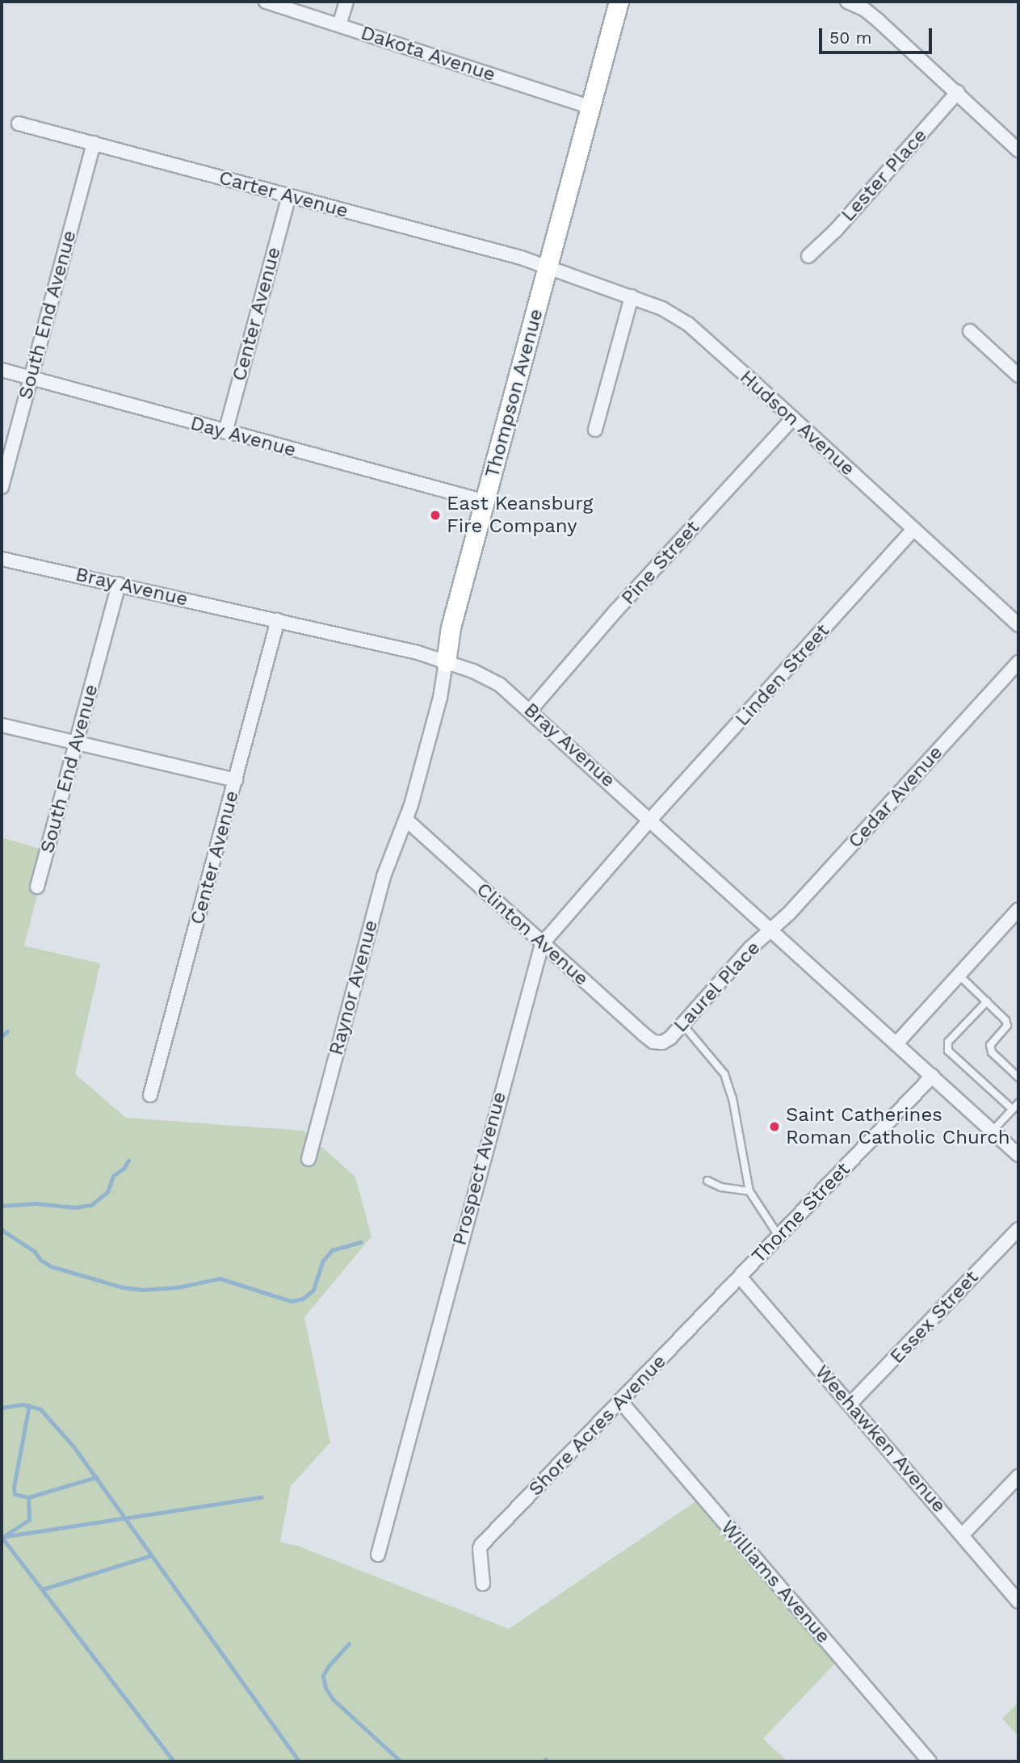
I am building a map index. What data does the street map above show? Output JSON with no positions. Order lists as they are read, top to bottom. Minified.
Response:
{"streets":{"street":["Dakota Avenue","Lester Place","Carter Avenue","Center Avenue","South End Avenue","Thompson Avenue","Hudson Avenue","Day Avenue","Pine Street","Bray Avenue","Linden Street","Cedar Avenue","Clinton Avenue","Laurel Place","Raynor Avenue","Prospect Avenue","Thorne Street","Essex Street","Shore Acres Avenue","Weehawken Avenue","Williams Avenue"]},"crossings":[["Dakota Avenue","Thompson Avenue"],["Carter Avenue","Center Avenue"],["Carter Avenue","South End Avenue"],["Carter Avenue","Thompson Avenue"],["Carter Avenue","Hudson Avenue"],["Center Avenue","Day Avenue"],["Center Avenue","Bray Avenue"],["South End Avenue","Day Avenue"],["South End Avenue","Bray Avenue"],["Thompson Avenue","Hudson Avenue"],["Thompson Avenue","Day Avenue"],["Thompson Avenue","Bray Avenue"],["Thompson Avenue","Clinton Avenue"],["Thompson Avenue","Raynor Avenue"],["Hudson Avenue","Pine Street"],["Hudson Avenue","Linden Street"],["Pine Street","Bray Avenue"],["Bray Avenue","Linden Street"],["Bray Avenue","Cedar Avenue"],["Bray Avenue","Laurel Place"],["Bray Avenue","Prospect Avenue"],["Bray Avenue","Thorne Street"],["Linden Street","Prospect Avenue"],["Cedar Avenue","Laurel Place"],["Clinton Avenue","Laurel Place"],["Clinton Avenue","Raynor Avenue"],["Clinton Avenue","Prospect Avenue"],["Thorne Street","Shore Acres Avenue"],["Thorne Street","Weehawken Avenue"],["Essex Street","Weehawken Avenue"],["Shore Acres Avenue","Weehawken Avenue"],["Shore Acres Avenue","Williams Avenue"]],"places":["East Keansburg Fire Company","Saint Catherines Roman Catholic Church"],"scale_bar":"50 m"}
